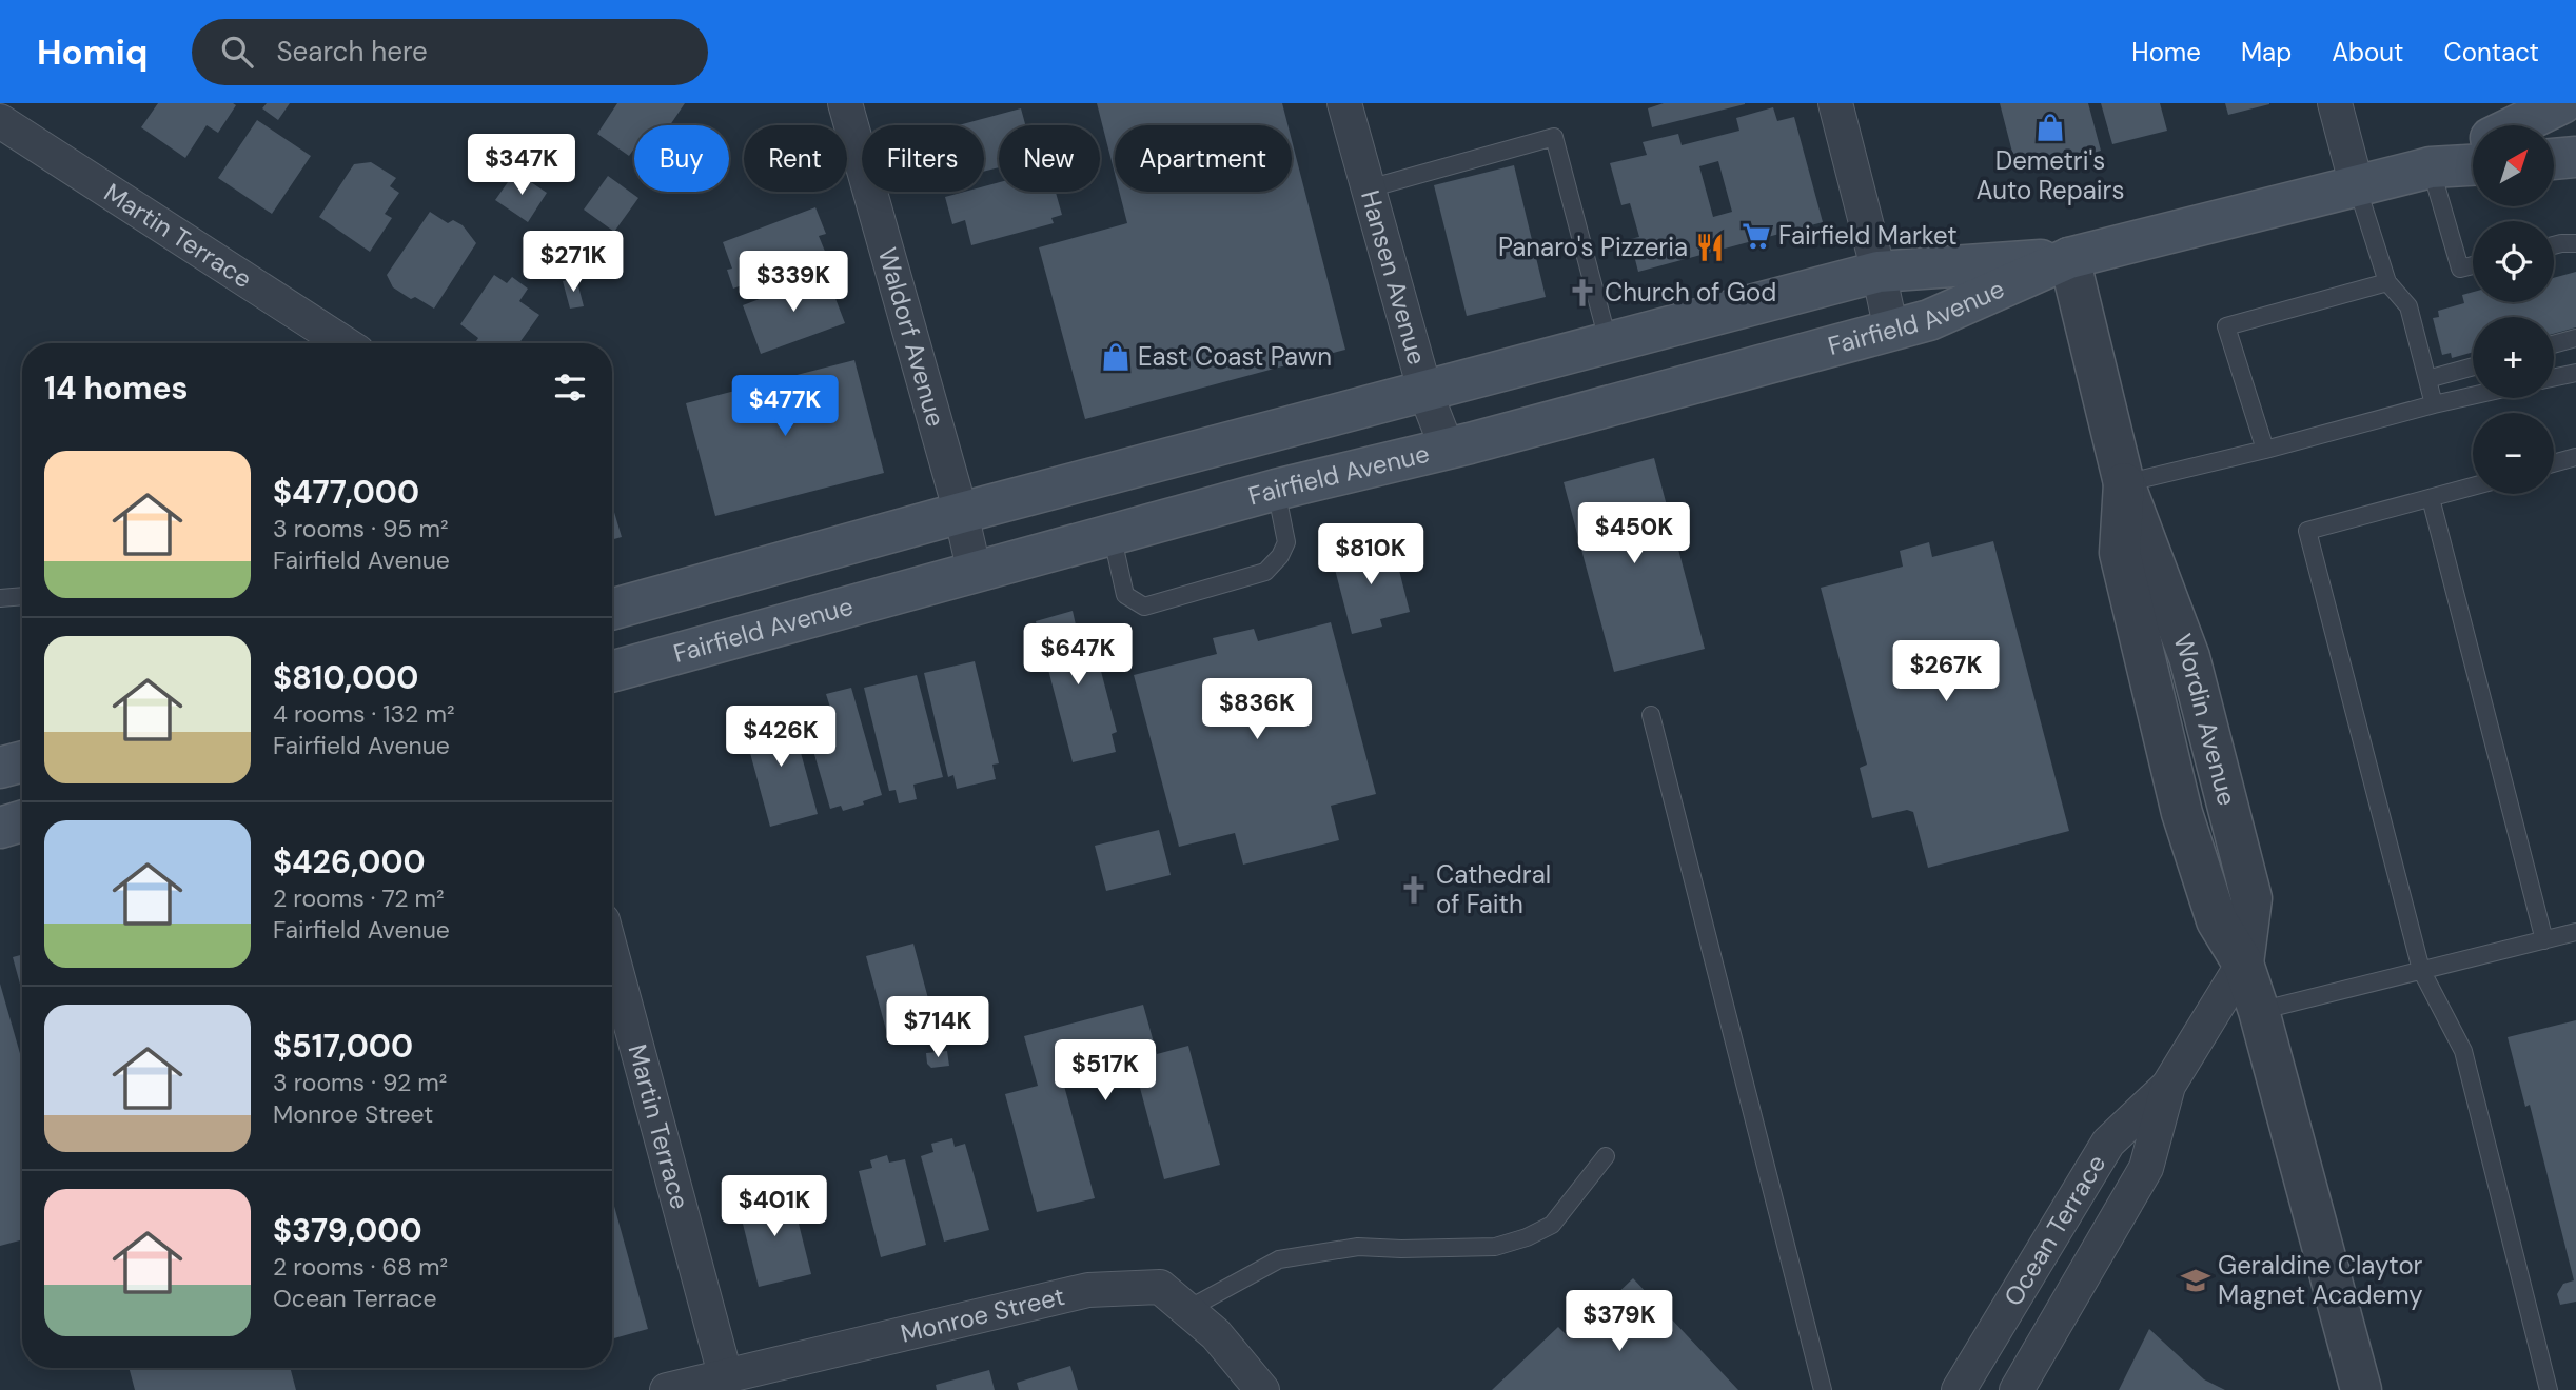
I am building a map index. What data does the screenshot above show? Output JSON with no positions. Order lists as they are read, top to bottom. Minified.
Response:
{"streets":{"main road":["Fairfield Avenue"],"street":["Martin Terrace","Hansen Avenue","Waldorf Avenue","Wordin Avenue","Ocean Terrace","Monroe Street"]},"crossings":[["Martin Terrace","Monroe Street"],["Hansen Avenue","Fairfield Avenue"],["Fairfield Avenue","Waldorf Avenue"],["Fairfield Avenue","Wordin Avenue"],["Wordin Avenue","Ocean Terrace"]],"places":{"shop":["Demetri's Auto Repairs","East Coast Pawn"],"supermarket":["Fairfield Market"],"restaurant":["Panaro's Pizzeria"],"church":["Church of God","Cathedral of Faith"],"school or university":["Geraldine Claytor Magnet Academy"]},"north":"top right","page":{"header":"Homiq","search":"Search here","nav":["Home","Map","About","Contact"],"map_buttons":["+","−"],"chip":["Buy","Rent","Filters","New","Apartment"],"price":["$347K","$271K","$339K","$477K","$450K","$810K","$647K","$267K","$836K","$426K","$714K","$517K","$401K","$379K"],"heading":"14 homes","list":[{"name":"$477,000","note":"3 rooms · 95 m² · Fairfield Avenue"},{"name":"$810,000","note":"4 rooms · 132 m² · Fairfield Avenue"},{"name":"$426,000","note":"2 rooms · 72 m² · Fairfield Avenue"},{"name":"$517,000","note":"3 rooms · 92 m² · Monroe Street"},{"name":"$379,000","note":"2 rooms · 68 m² · Ocean Terrace"}]}}
